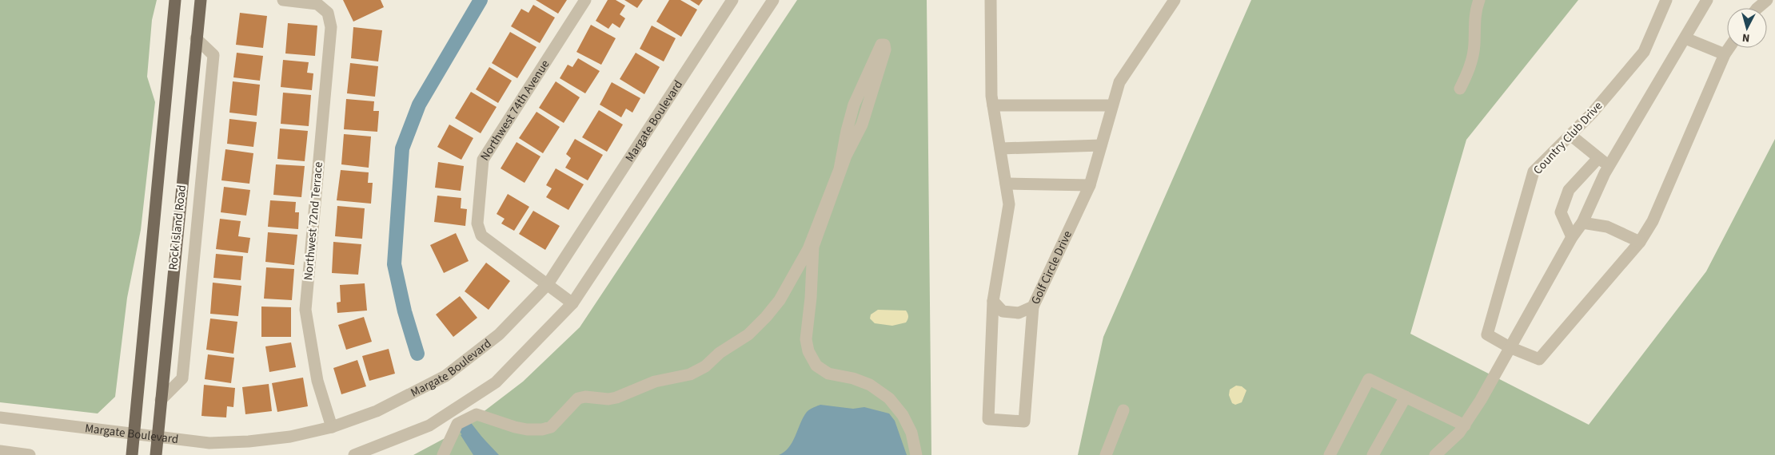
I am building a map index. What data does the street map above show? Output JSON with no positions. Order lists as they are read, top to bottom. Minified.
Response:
{"streets":{"main road":["Rock Island Road"],"street":["Northwest 74th Avenue","Margate Boulevard","Country Club Drive","Northwest 72nd Terrace","Golf Circle Drive"]},"crossings":[["Northwest 74th Avenue","Margate Boulevard"],["Margate Boulevard","Northwest 72nd Terrace"],["Margate Boulevard","Rock Island Road"]],"north":"bottom"}
